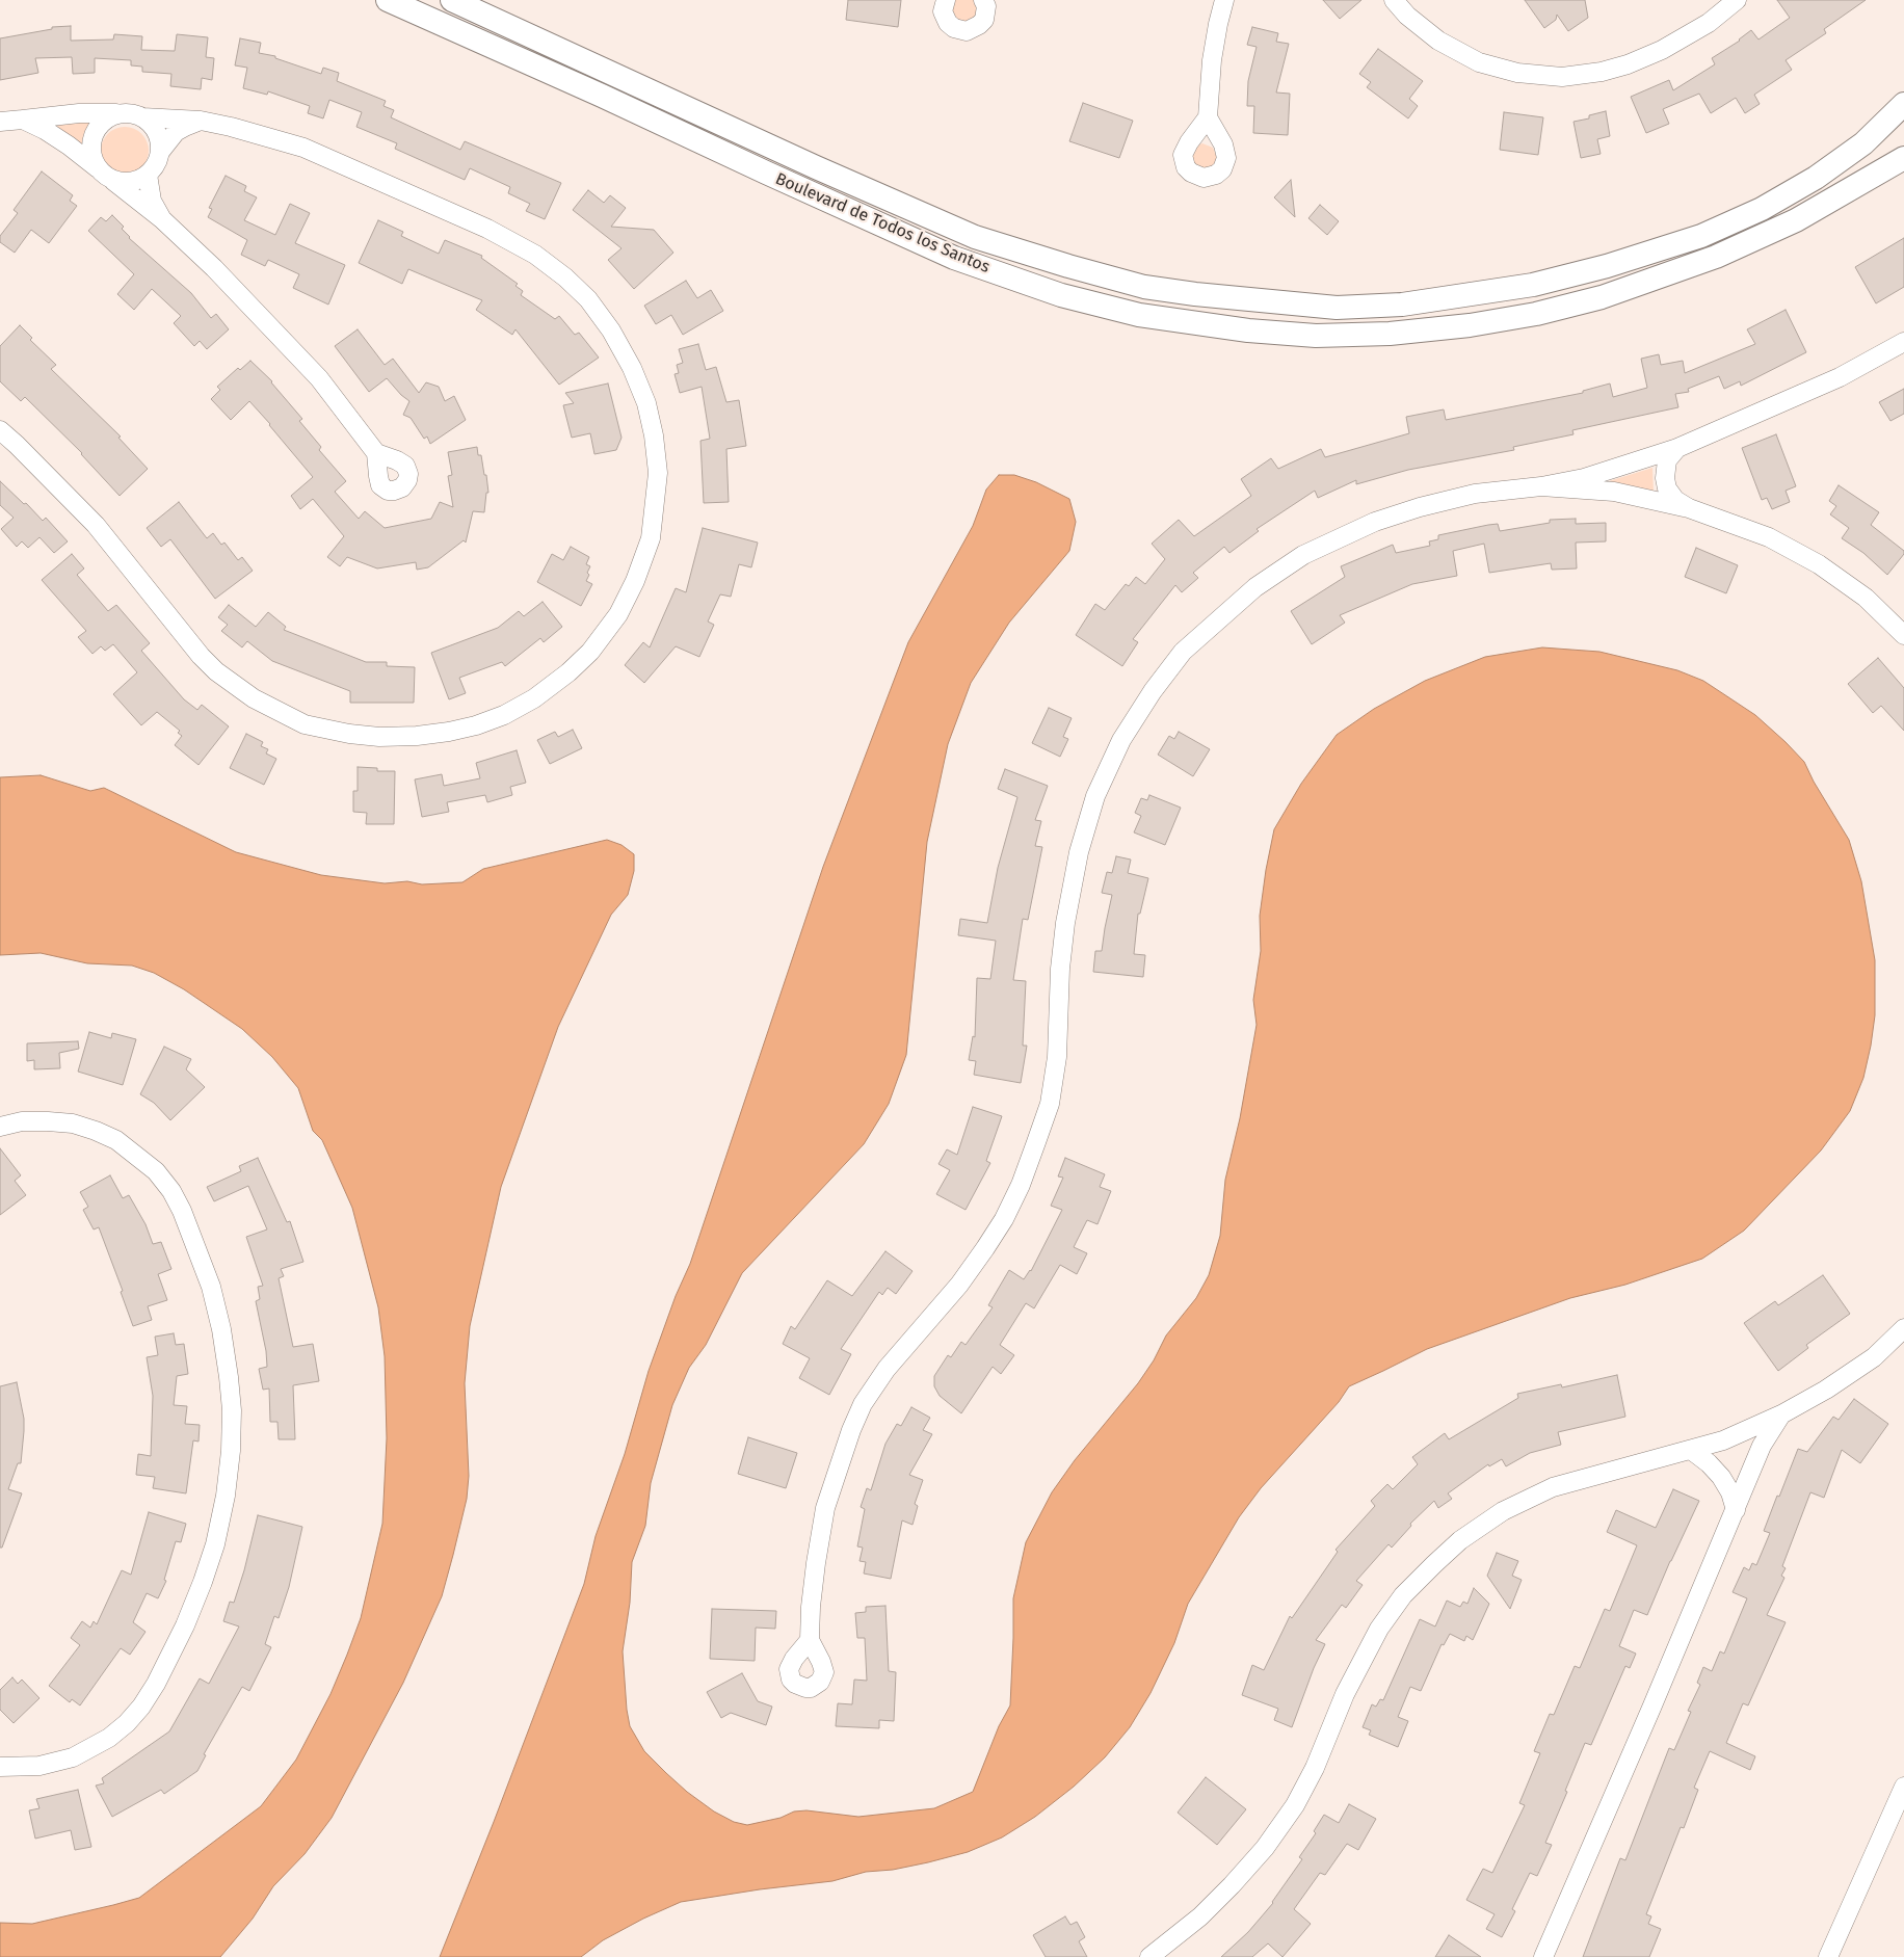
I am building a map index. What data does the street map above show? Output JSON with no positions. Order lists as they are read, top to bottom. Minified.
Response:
{"streets":{"street":["Boulevard de Todos los Santos"]}}
